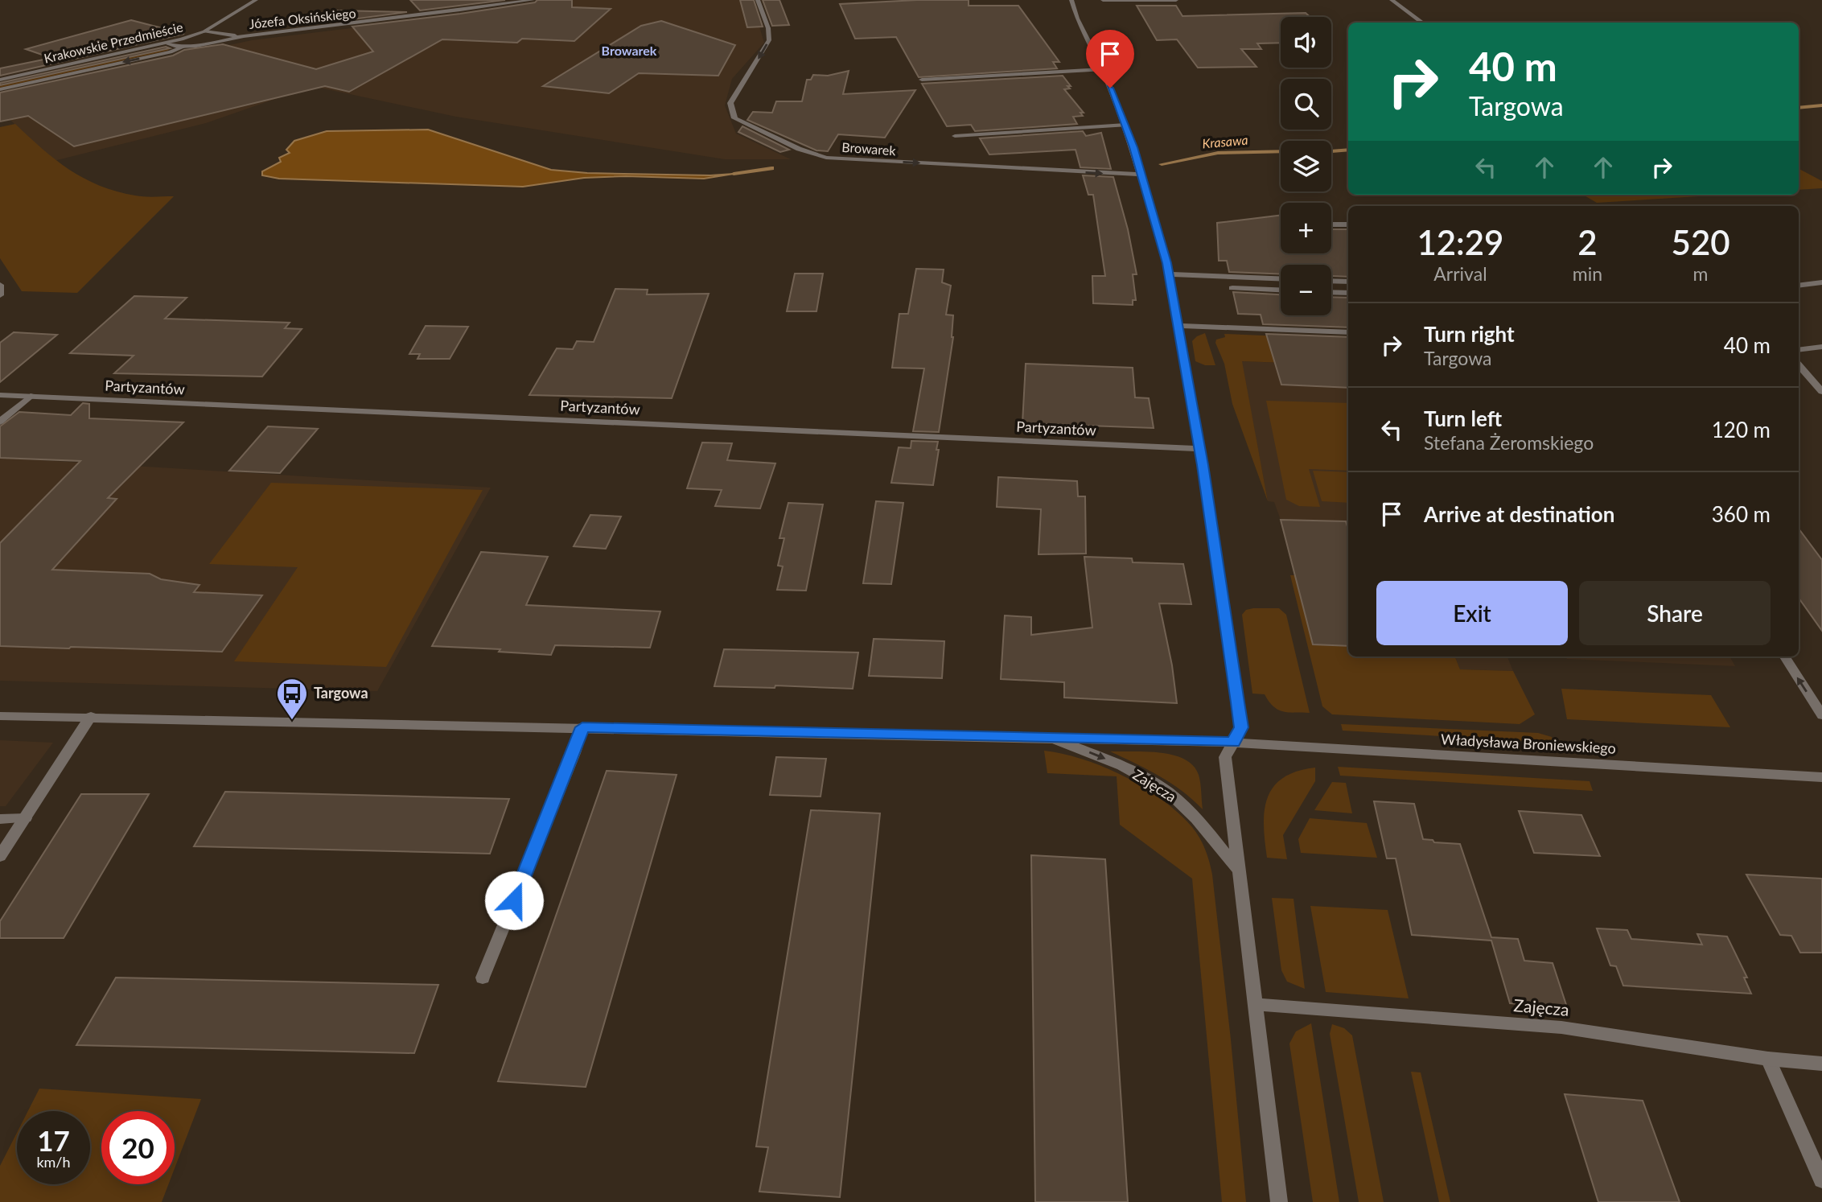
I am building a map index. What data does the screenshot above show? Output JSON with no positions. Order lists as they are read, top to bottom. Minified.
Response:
{"streets":{"street":["Józefa Oksińskiego","Krakowskie Przedmieście","Browarek","Partyzantów","Władysława Broniewskiego","Zajęcza"]},"crossings":[["Józefa Oksińskiego","Krakowskie Przedmieście"],["Browarek","Zajęcza"],["Partyzantów","Zajęcza"],["Władysława Broniewskiego","Zajęcza"]],"districts":["Browarek"],"water":["Krasawa"],"places":{"bus stop":["Targowa"]},"page":{"map_buttons":["+","−"],"turn":["40 m","Targowa"],"eta":["12:29","Arrival","2","min","520","m"],"list":[{"name":"Turn right","note":"Targowa","value":"40 m"},{"name":"Turn left","note":"Stefana Żeromskiego","value":"120 m"},{"name":"Arrive at destination","value":"360 m"}],"buttons":["Exit","Share"],"speed":"17 km/h","limit":"20"}}
